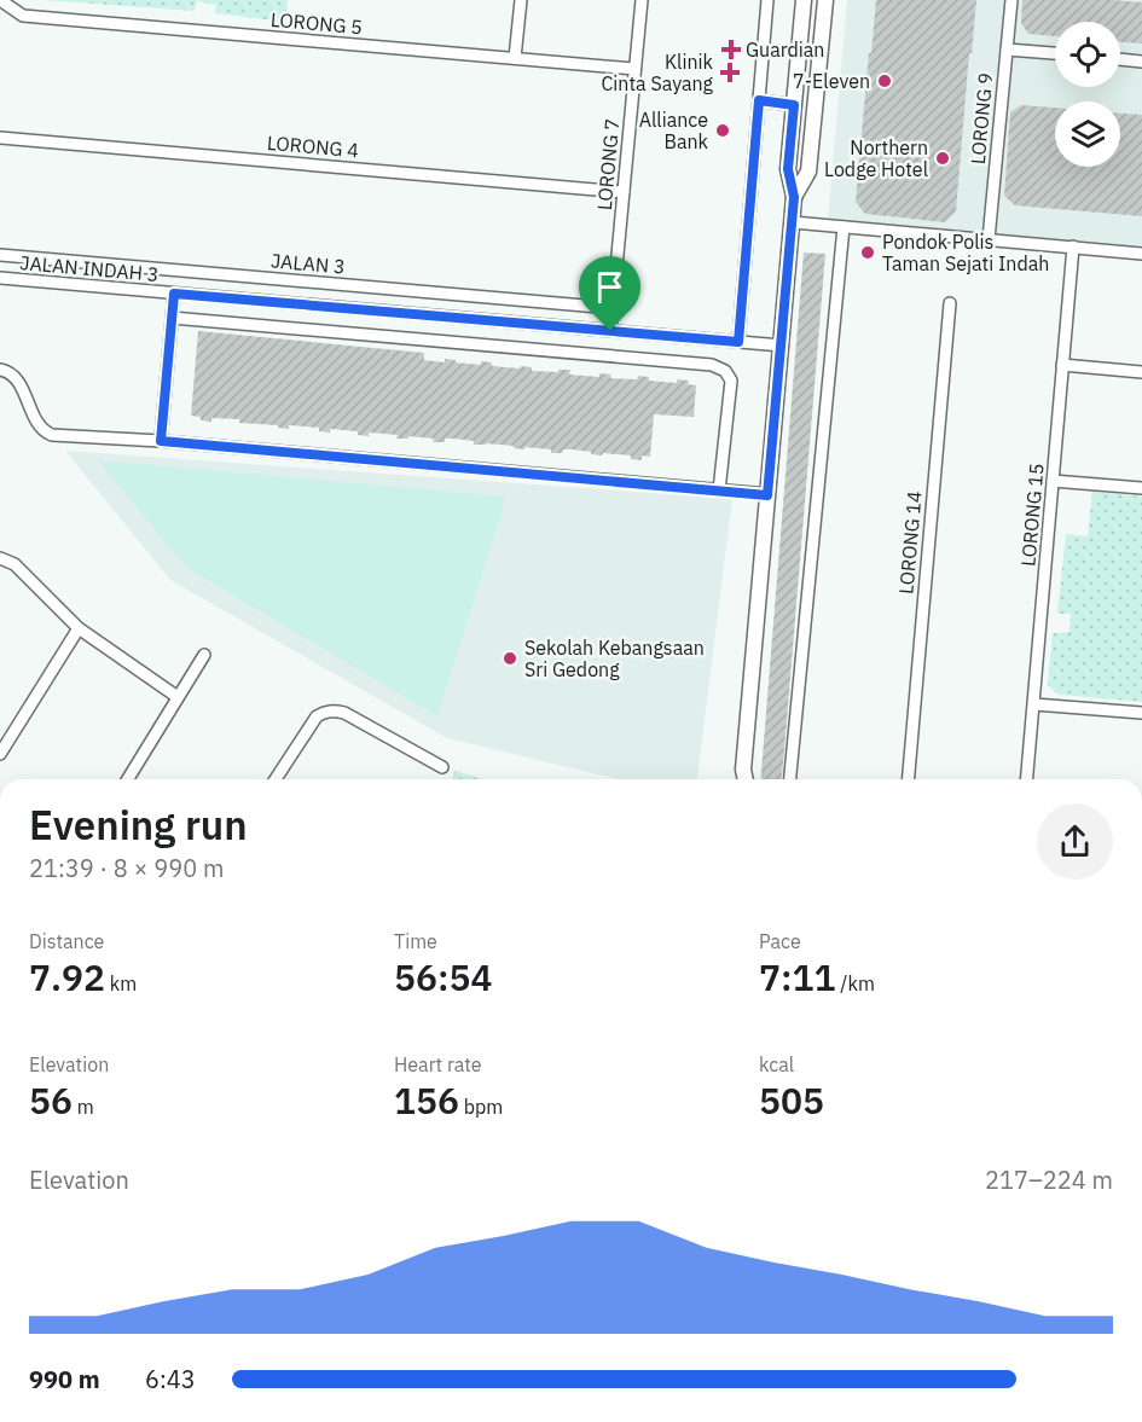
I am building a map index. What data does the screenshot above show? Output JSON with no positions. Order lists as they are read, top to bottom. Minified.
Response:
{"streets":{"street":["LORONG 5","LORONG 9","LORONG 4","LORONG 7","JALAN 3","JALAN INDAH 3","LORONG 15","LORONG 14"]},"crossings":[["LORONG 5","LORONG 7"],["LORONG 4","LORONG 7"],["LORONG 7","JALAN 3"],["LORONG 7","JALAN INDAH 3"]],"places":{"health":["Guardian","Klinik Cinta Sayang"],"other":["7-Eleven","Alliance Bank","Northern Lodge Hotel","Pondok Polis Taman Sejati Indah","Sekolah Kebangsaan Sri Gedong"]},"page":{"heading":["Evening run","21:39 · 8 × 990 m"],"stats":[["Distance","7.92 km"],["Time","56:54"],["Pace","7:11 /km"],["Elevation","56 m"],["Heart rate","156 bpm"],["kcal","505"]],"chart":["Elevation","217–224 m"],"list":[{"name":"990 m","note":"6:43"}]}}
